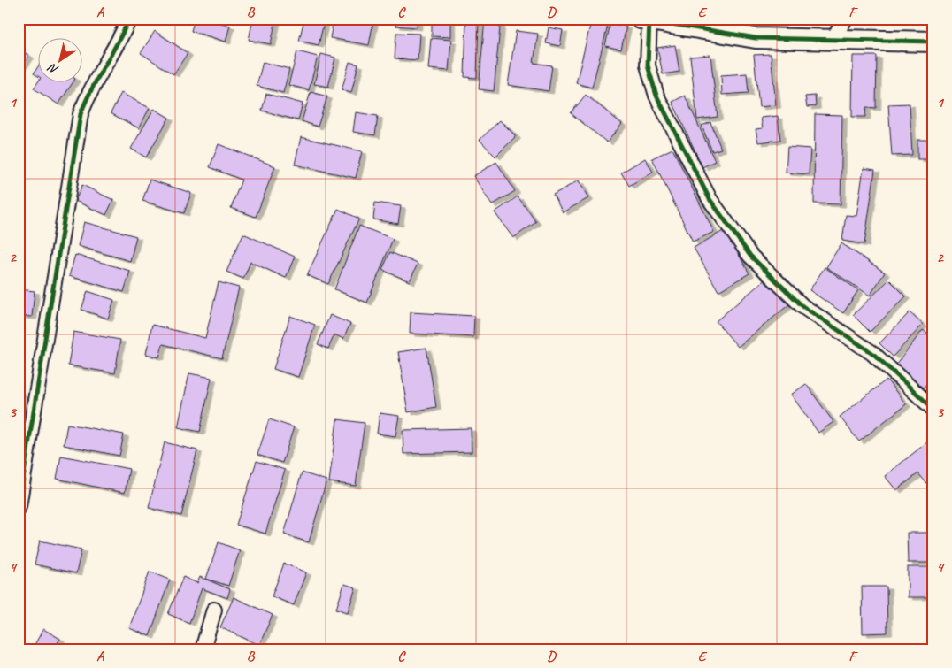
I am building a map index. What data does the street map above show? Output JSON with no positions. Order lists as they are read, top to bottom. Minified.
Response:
{"north":"bottom left","grid":{"columns":["A","B","C","D","E","F"],"rows":["1","2","3","4"]}}
